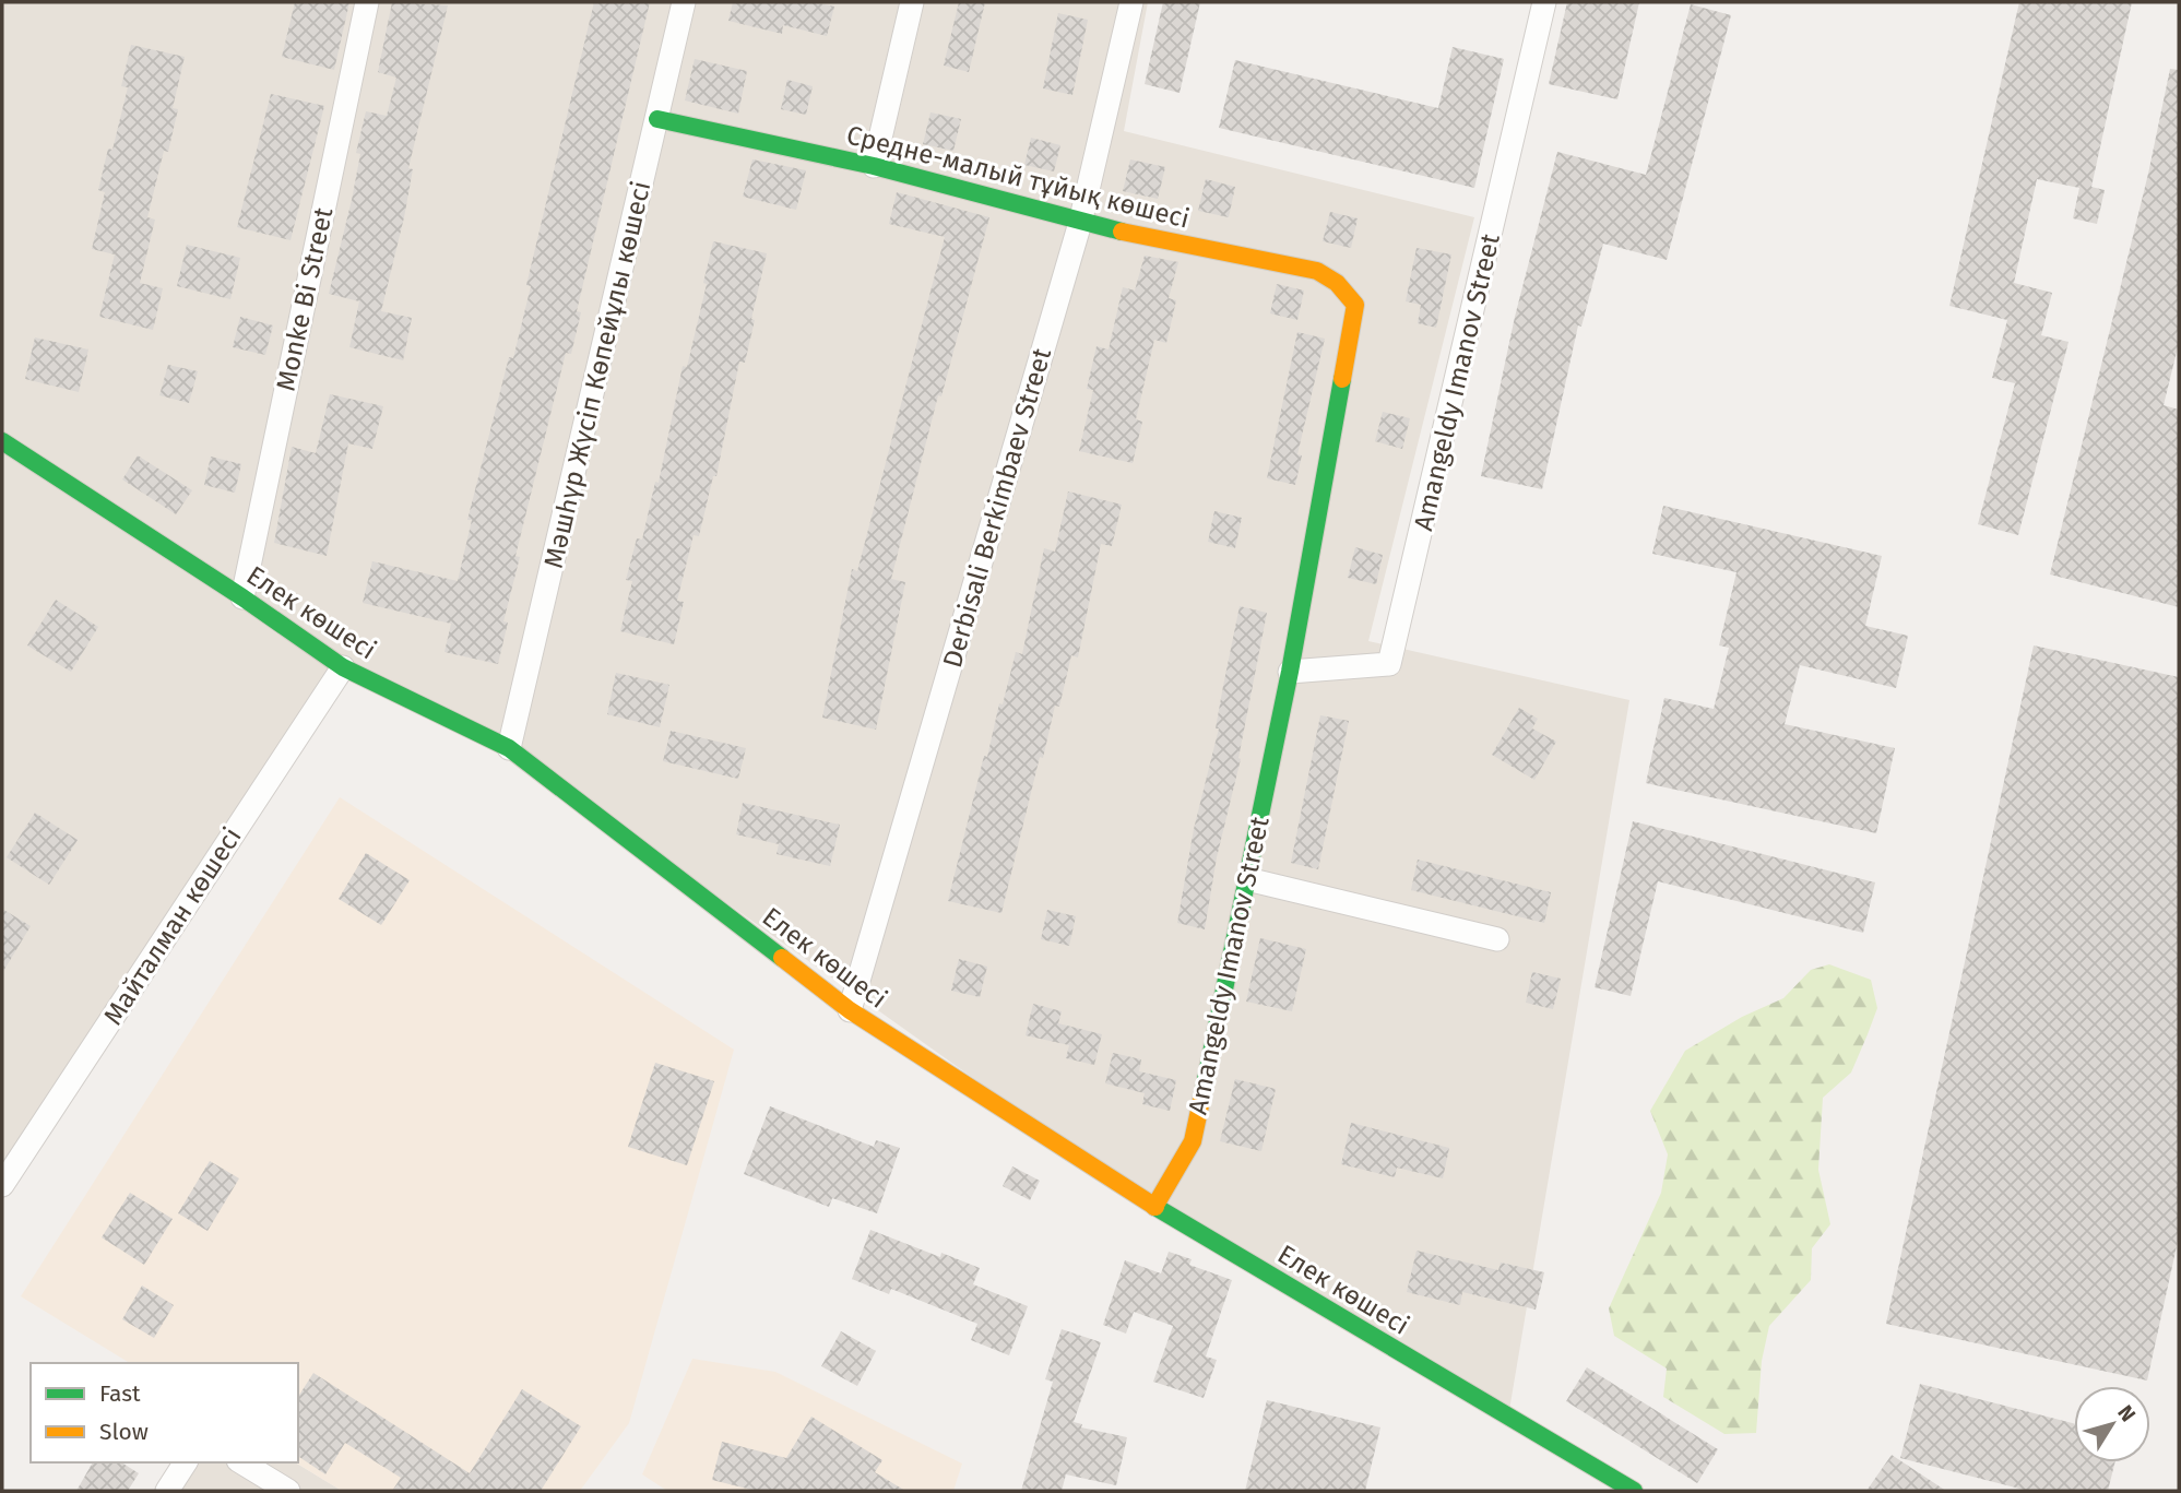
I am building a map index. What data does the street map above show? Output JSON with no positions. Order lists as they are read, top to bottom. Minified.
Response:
{"streets":{"street":["Средне-малый тұйық көшесі","Monke Bi Street","Мәшһүр Жүсіп Көпейұлы көшесі","Amangeldy Imanov Street","Derbisali Berkimbaev Street","Елек көшесі","Майталман көшесі"]},"crossings":[["Средне-малый тұйық көшесі","Мәшһүр Жүсіп Көпейұлы көшесі"],["Средне-малый тұйық көшесі","Amangeldy Imanov Street"],["Средне-малый тұйық көшесі","Derbisali Berkimbaev Street"],["Monke Bi Street","Елек көшесі"],["Мәшһүр Жүсіп Көпейұлы көшесі","Елек көшесі"],["Amangeldy Imanov Street","Елек көшесі"],["Derbisali Berkimbaev Street","Елек көшесі"],["Елек көшесі","Майталман көшесі"]],"legend":["Fast","Slow"],"north":"top right"}
